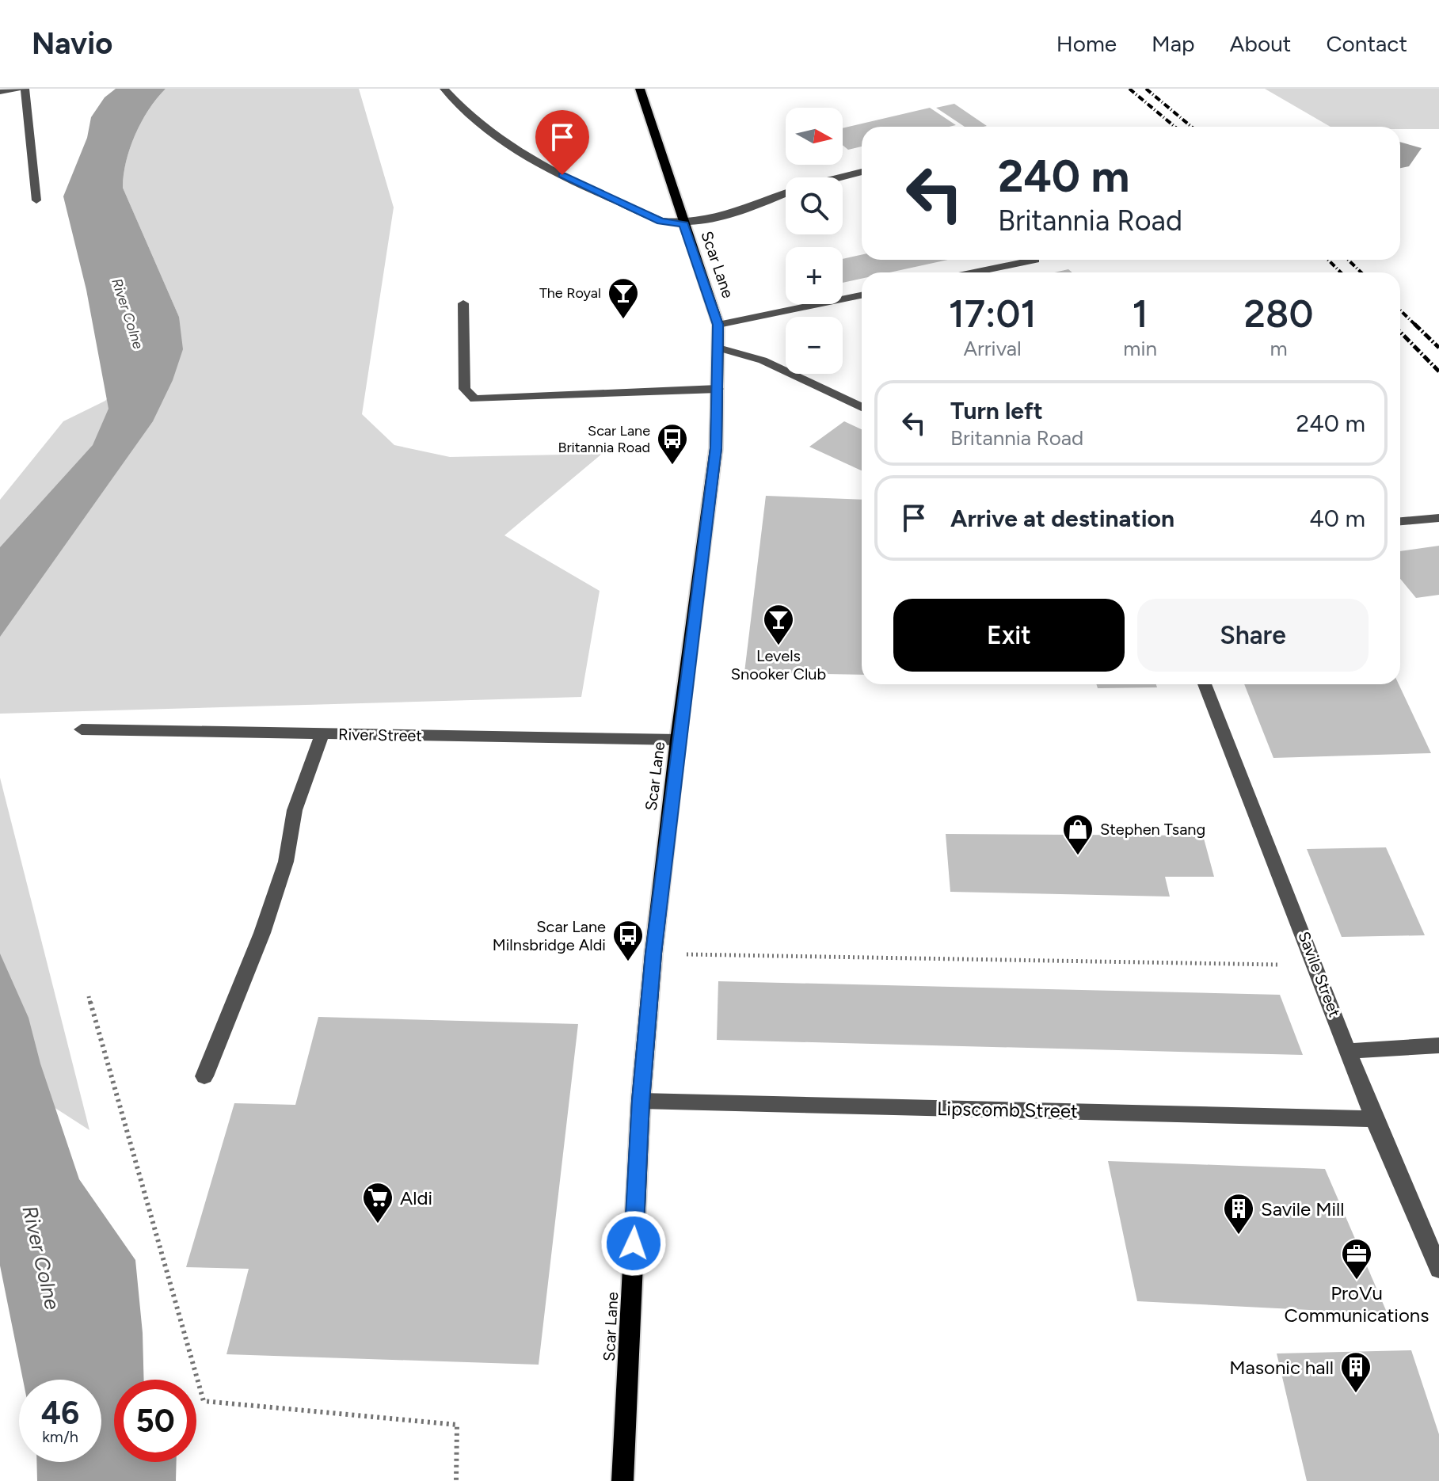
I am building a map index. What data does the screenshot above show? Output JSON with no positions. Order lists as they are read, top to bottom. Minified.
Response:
{"streets":{"main road":["Scar Lane"],"street":["River Street","Savile Street","Lipscomb Street"]},"crossings":[["Scar Lane","River Street"],["Scar Lane","Lipscomb Street"],["Savile Street","Lipscomb Street"]],"water":["River Colne"],"places":{"bar":["The Royal","Levels Snooker Club"],"bus stop":["Scar Lane Britannia Road","Scar Lane Milnsbridge Aldi"],"shop":["Stephen Tsang"],"supermarket":["Aldi"],"building":["Savile Mill","Masonic hall"],"office":["ProVu Communications"]},"north":"right","page":{"header":"Navio","nav":["Home","Map","About","Contact"],"map_buttons":["+","−"],"turn":["240 m","Britannia Road"],"eta":["17:01","Arrival","1","min","280","m"],"list":[{"name":"Turn left","note":"Britannia Road","value":"240 m"},{"name":"Arrive at destination","value":"40 m"}],"buttons":["Exit","Share"],"speed":"46 km/h","limit":"50"}}
